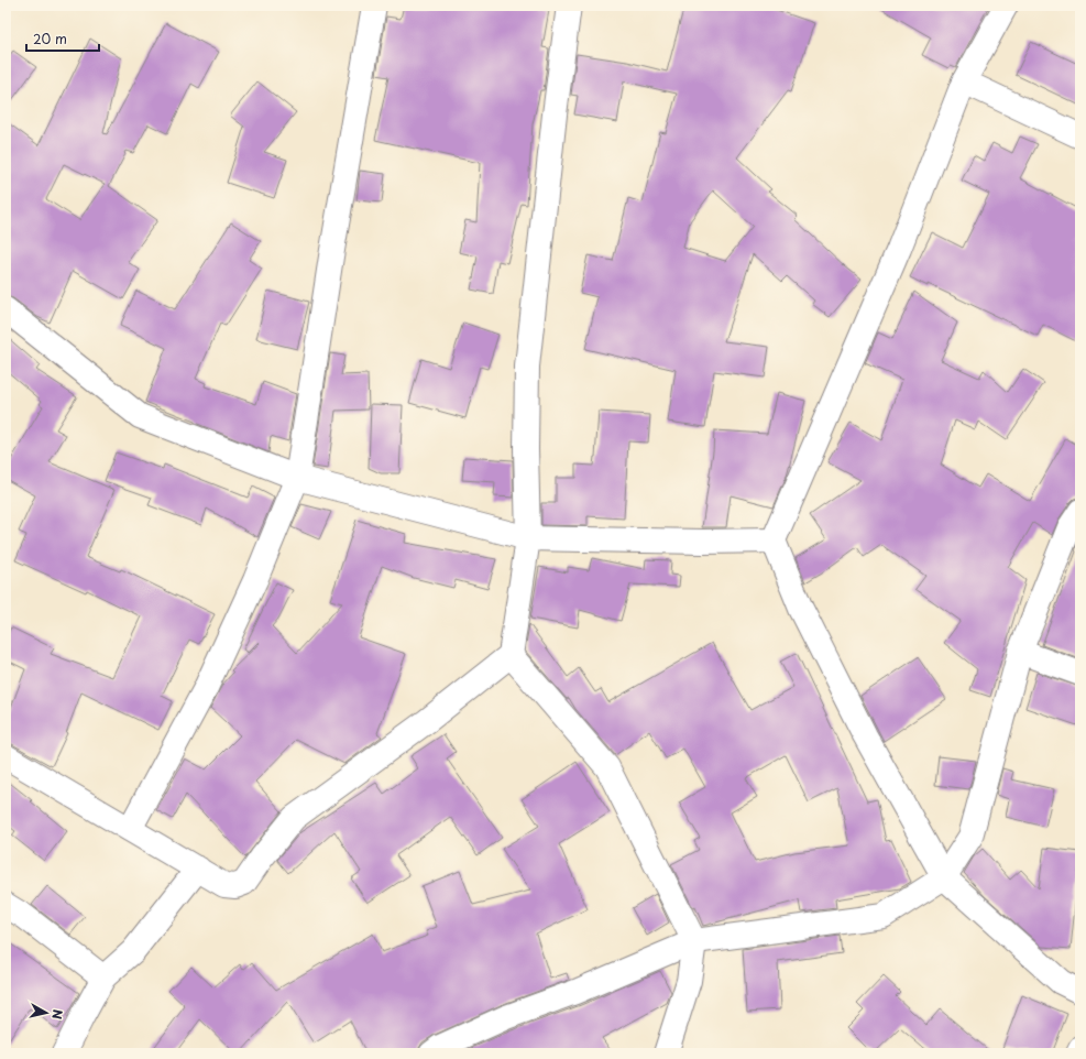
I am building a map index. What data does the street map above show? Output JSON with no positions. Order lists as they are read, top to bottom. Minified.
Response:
{"scale_bar":"20 m","north":"right"}
